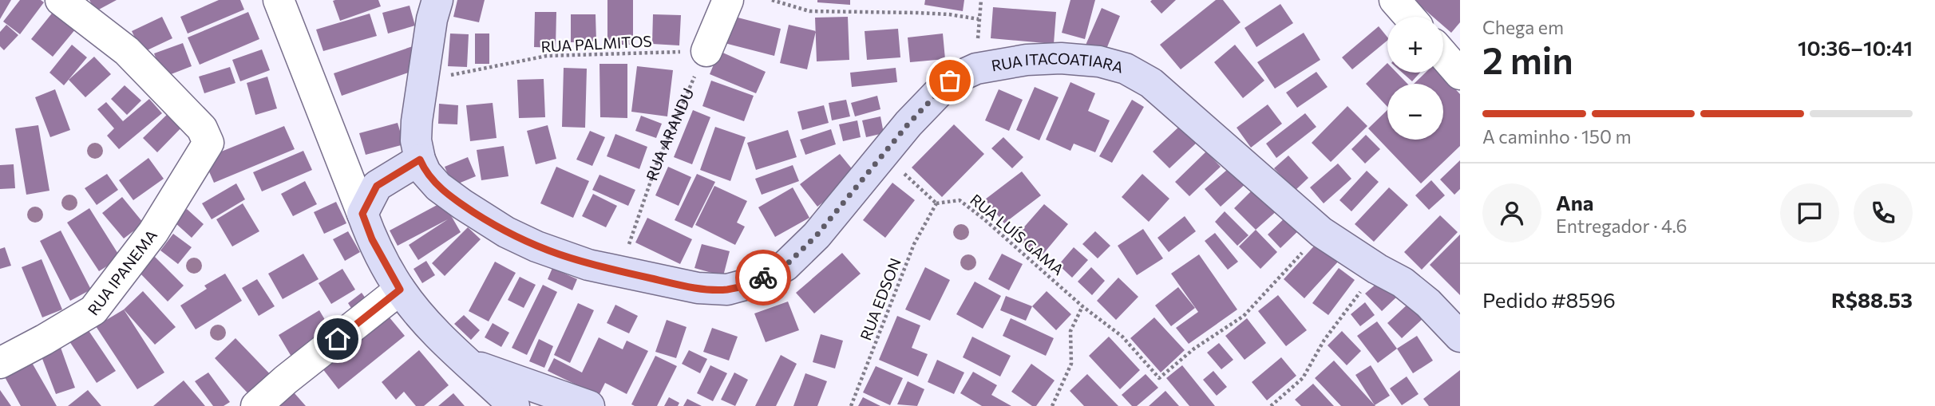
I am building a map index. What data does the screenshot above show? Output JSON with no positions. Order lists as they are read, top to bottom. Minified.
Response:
{"streets":{"street":["RUA ITACOATIARA","RUA IPANEMA"],"path":["RUA PALMITOS","RUA ARANDU","RUA LUÍS GAMA","RUA EDSON"]},"crossings":[["RUA PALMITOS","RUA ARANDU"],["RUA ITACOATIARA","RUA ARANDU"],["RUA LUÍS GAMA","RUA EDSON"]],"page":{"heading":["2 min","Chega em","10:36–10:41"],"panel":["Ana","Entregador · 4.6","Pedido #8596","R$88.53"],"map_buttons":["+","−"],"bar":"A caminho · 150 m"}}
